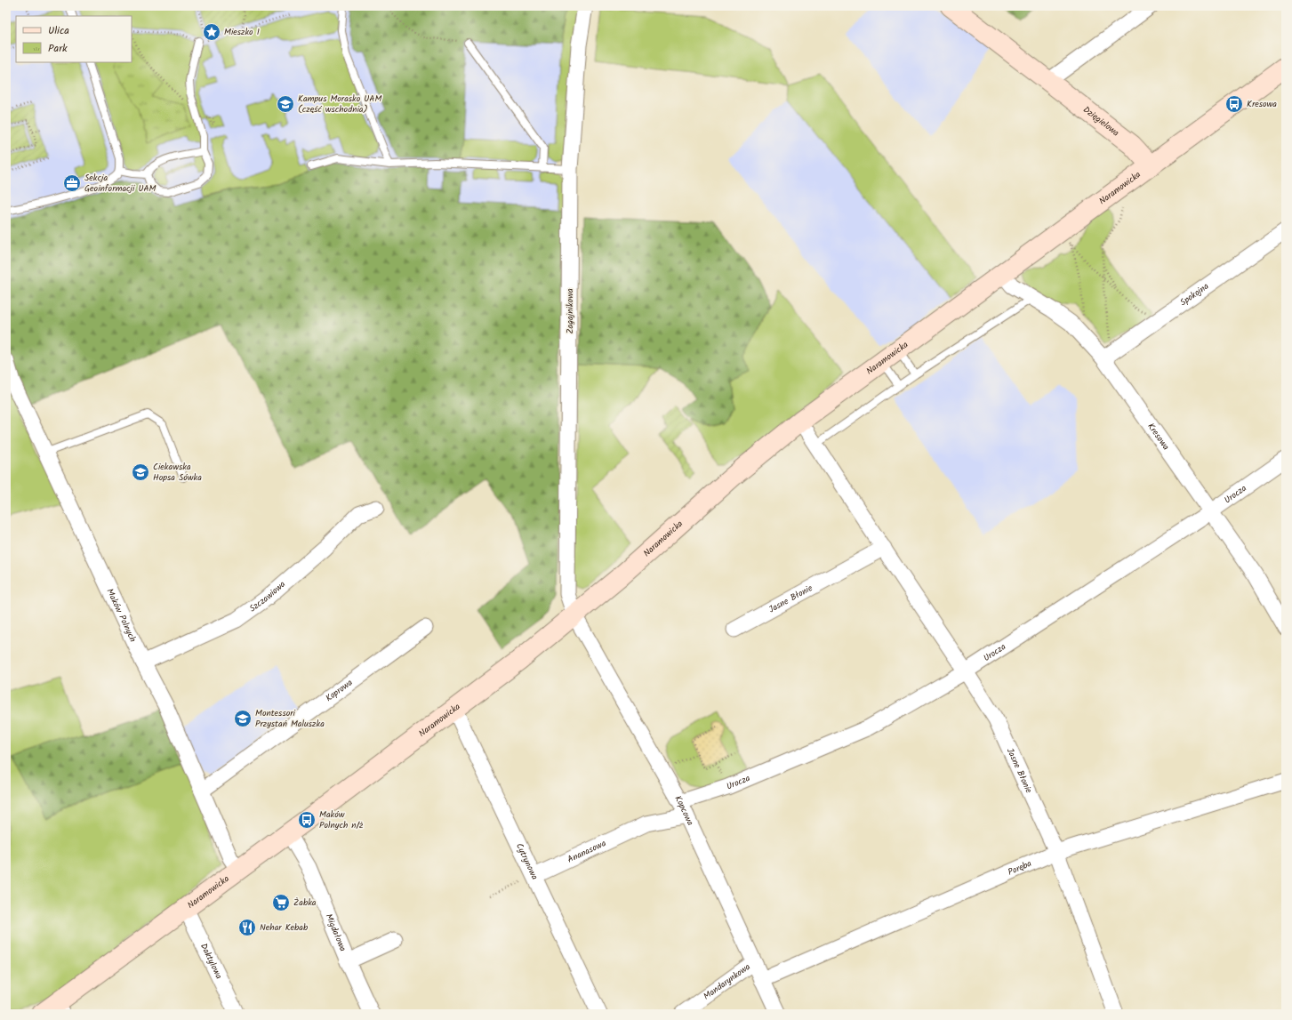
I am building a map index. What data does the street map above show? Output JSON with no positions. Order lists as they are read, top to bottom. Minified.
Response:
{"streets":{"street":["Dzięgielowa","Naramowicka","Spokojna","Zagajnikowa","Kresowa","Urocza","Szczawiowa","Jasne Błonie","Maków Polnych","Koprowa","Kopcowa","Ananasowa","Cytrynowa","Poręba","Migdałowa","Daktylowa","Mandarynkowa"]},"crossings":[["Dzięgielowa","Naramowicka"],["Naramowicka","Zagajnikowa"],["Naramowicka","Kresowa"],["Naramowicka","Jasne Błonie"],["Naramowicka","Maków Polnych"],["Naramowicka","Kopcowa"],["Naramowicka","Cytrynowa"],["Naramowicka","Migdałowa"],["Naramowicka","Daktylowa"],["Spokojna","Kresowa"],["Zagajnikowa","Kopcowa"],["Kresowa","Urocza"],["Urocza","Jasne Błonie"],["Urocza","Kopcowa"],["Szczawiowa","Maków Polnych"],["Jasne Błonie","Poręba"],["Maków Polnych","Koprowa"],["Kopcowa","Ananasowa"],["Kopcowa","Poręba"],["Kopcowa","Mandarynkowa"],["Ananasowa","Cytrynowa"]],"places":{"place":["Mieszko I"],"school or university":["Kampus Morasko UAM (część wschodnia)","Ciekawska Hopsa Sówka","Montessori Przystań Maluszka"],"bus stop":["Kresowa","Maków Polnych n/ż"],"office":["Sekcja Geoinformacji UAM"],"supermarket":["Żabka"],"restaurant":["Nehar Kebab"]},"legend":["Ulica","Park"]}
